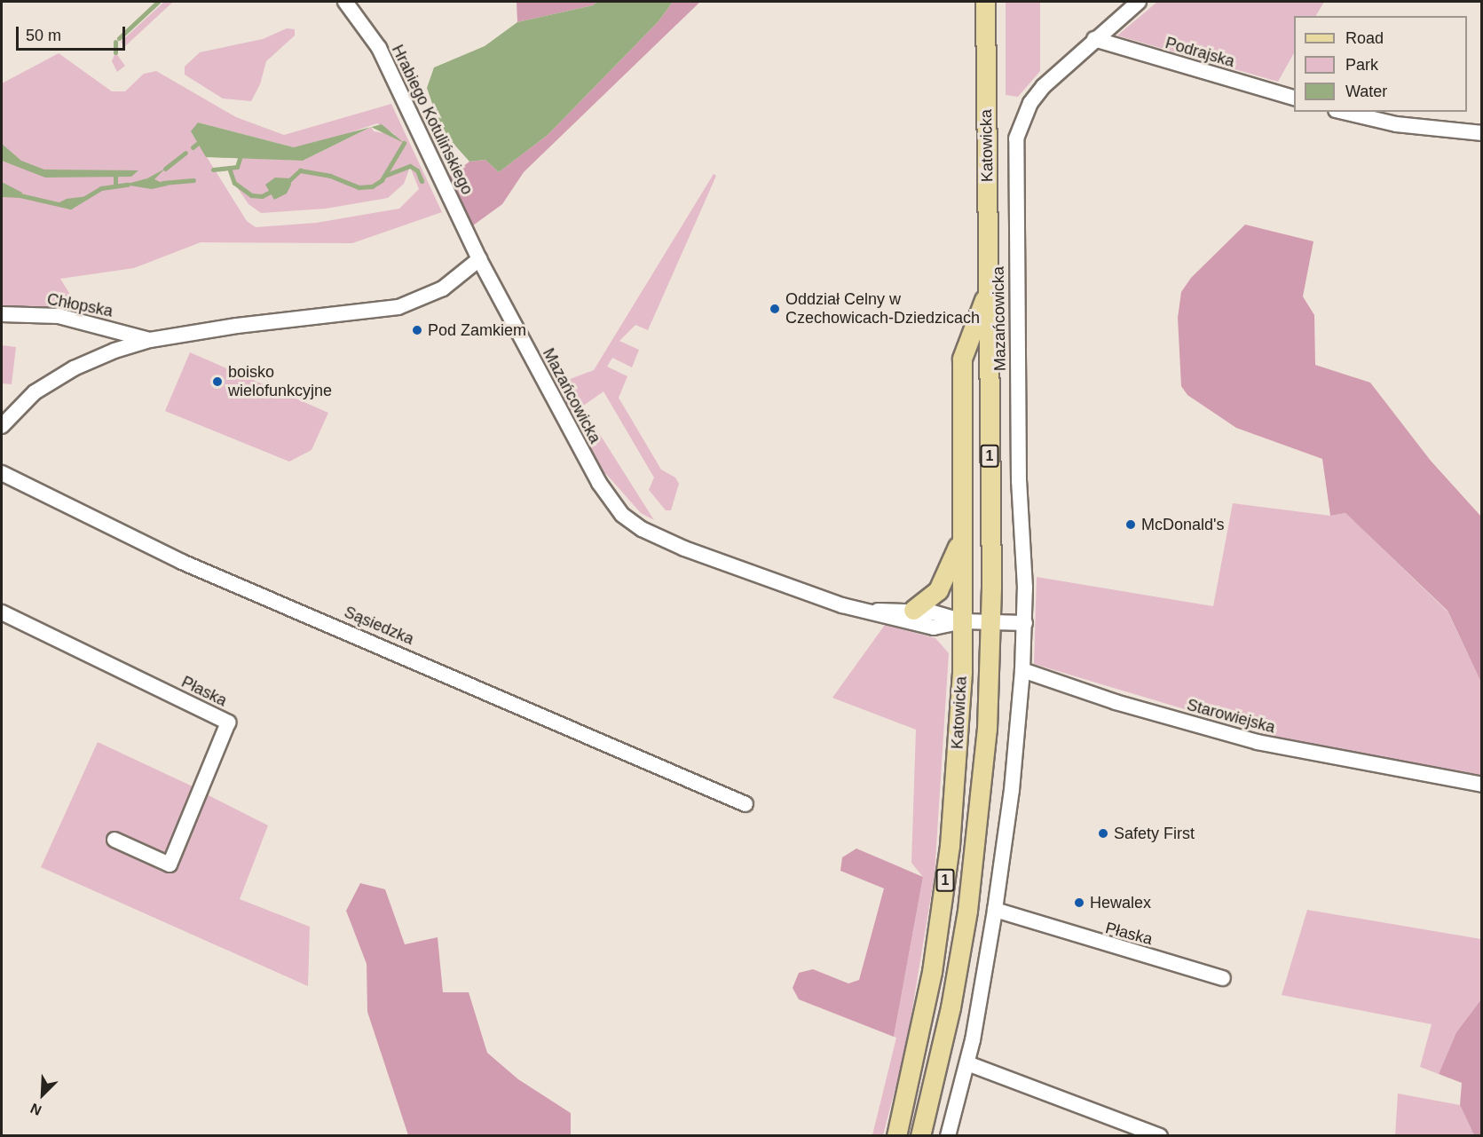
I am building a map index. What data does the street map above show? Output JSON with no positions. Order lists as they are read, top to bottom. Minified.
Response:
{"streets":{"main road":["Katowicka","1"],"street":["Podrajska","Hrabiego Kotulińskiego","Chłopska","Mazańcowicka","Sąsiedzka","Płaska","Starowiejska"]},"crossings":[["Podrajska","Mazańcowicka"],["Hrabiego Kotulińskiego","Mazańcowicka"],["Katowicka","Mazańcowicka"]],"places":["Oddział Celny w Czechowicach-Dziedzicach","Pod Zamkiem","boisko wielofunkcyjne","McDonald's","Safety First","Hewalex"],"legend":["Road","Park","Water"],"scale_bar":"50 m","north":"bottom left"}
